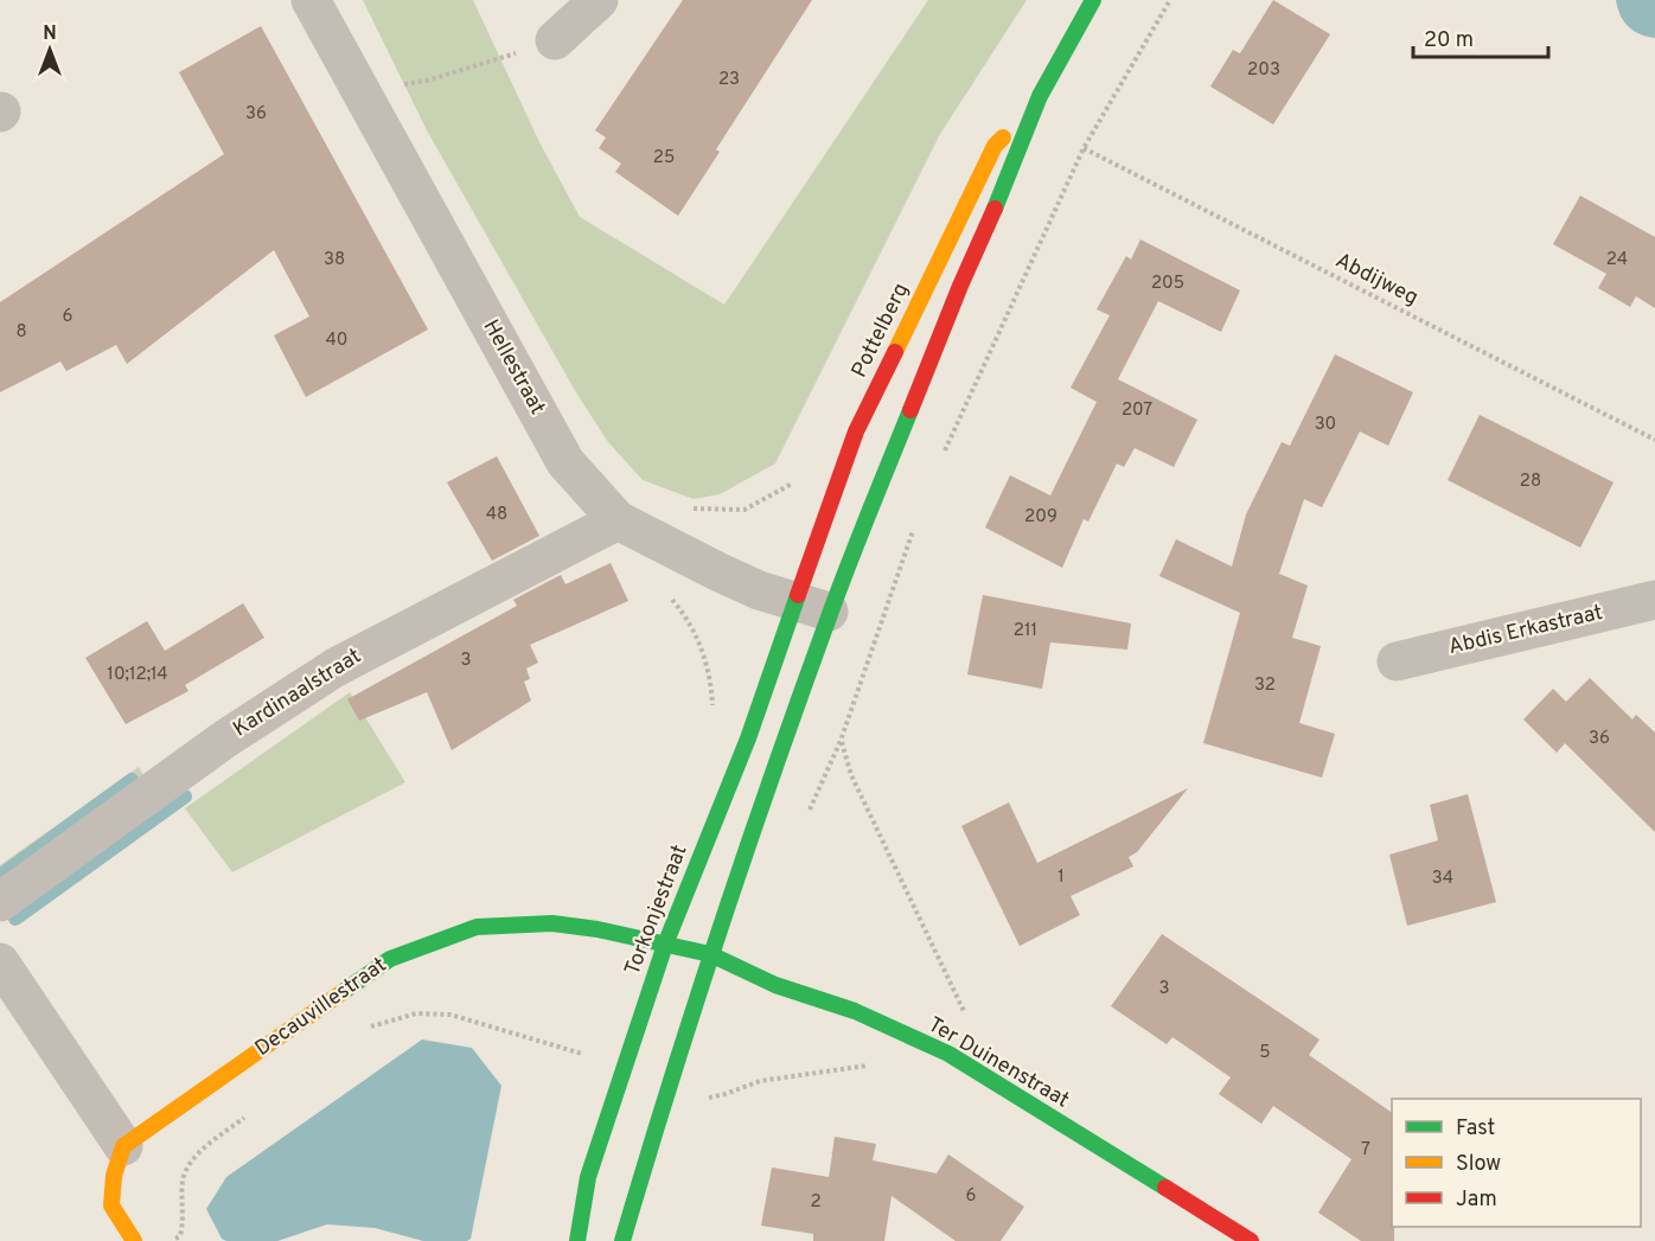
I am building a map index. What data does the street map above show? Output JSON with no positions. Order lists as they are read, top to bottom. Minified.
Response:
{"streets":{"main road":["Pottelberg","Torkonjestraat","Decauvillestraat","Ter Duinenstraat"],"street":["Hellestraat","Abdis Erkastraat","Kardinaalstraat"],"path":["Abdijweg"]},"crossings":[["Pottelberg","Hellestraat"],["Pottelberg","Torkonjestraat"],["Hellestraat","Kardinaalstraat"],["Hellestraat","Torkonjestraat"],["Torkonjestraat","Decauvillestraat"],["Decauvillestraat","Ter Duinenstraat"]],"house_numbers":["203","23","36","25","38","24","205","6","8","40","207","30","28","48","209","211","3","10;12;14","32","36","1","34","3","5","7","6","2"],"legend":["Fast","Slow","Jam"],"scale_bar":"20 m","north":"top"}
